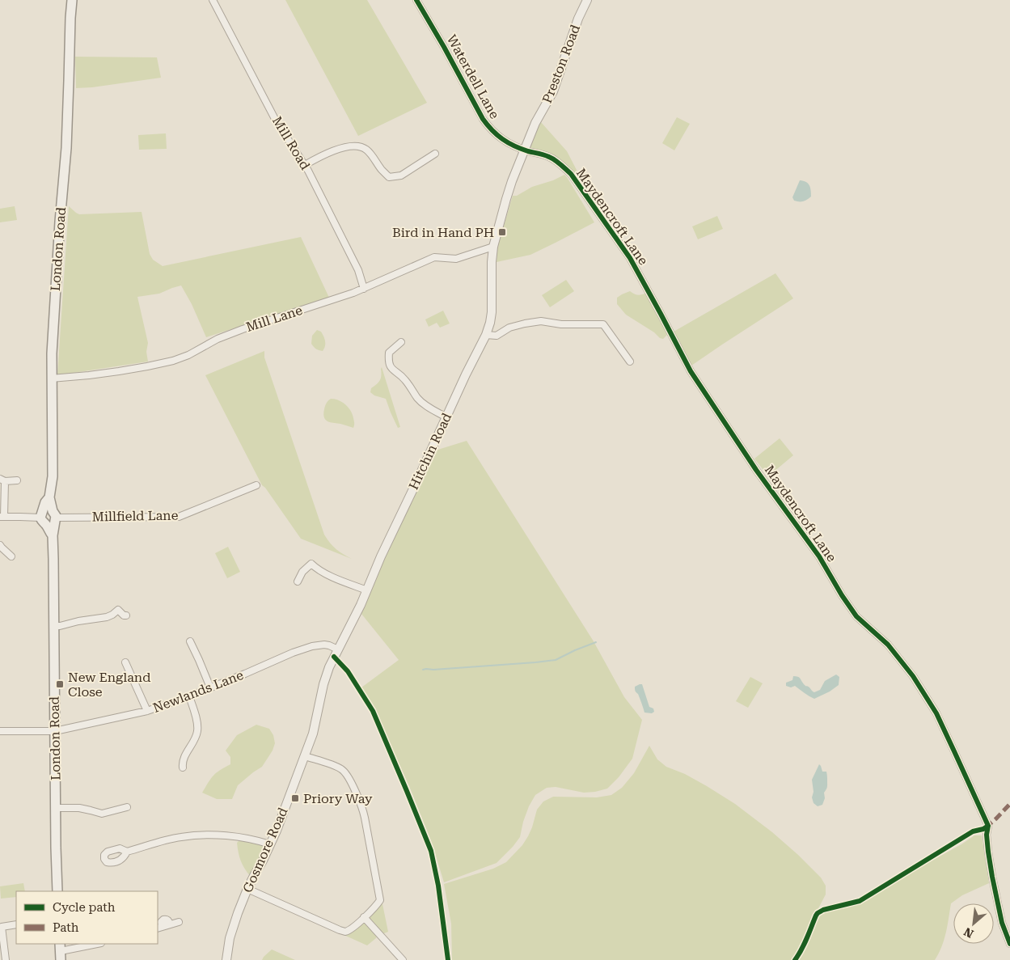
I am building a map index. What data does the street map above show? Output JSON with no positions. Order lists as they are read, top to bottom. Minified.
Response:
{"streets":{"main road":["London Road"],"street":["Preston Road","Waterdell Lane","Mill Road","Maydencroft Lane","Mill Lane","Hitchin Road","Millfield Lane","Newlands Lane","Gosmore Road"]},"crossings":[["Preston Road","Waterdell Lane"],["Preston Road","Maydencroft Lane"],["Preston Road","Mill Lane"],["Preston Road","Hitchin Road"],["Waterdell Lane","Maydencroft Lane"],["Mill Road","Mill Lane"],["London Road","Mill Lane"],["London Road","Millfield Lane"],["London Road","Newlands Lane"],["Mill Lane","Hitchin Road"],["Hitchin Road","Newlands Lane"],["Hitchin Road","Gosmore Road"],["Newlands Lane","Gosmore Road"]],"places":{"transit":["Bird in Hand PH","New England Close","Priory Way"]},"legend":["Cycle path","Path"],"north":"bottom left"}
